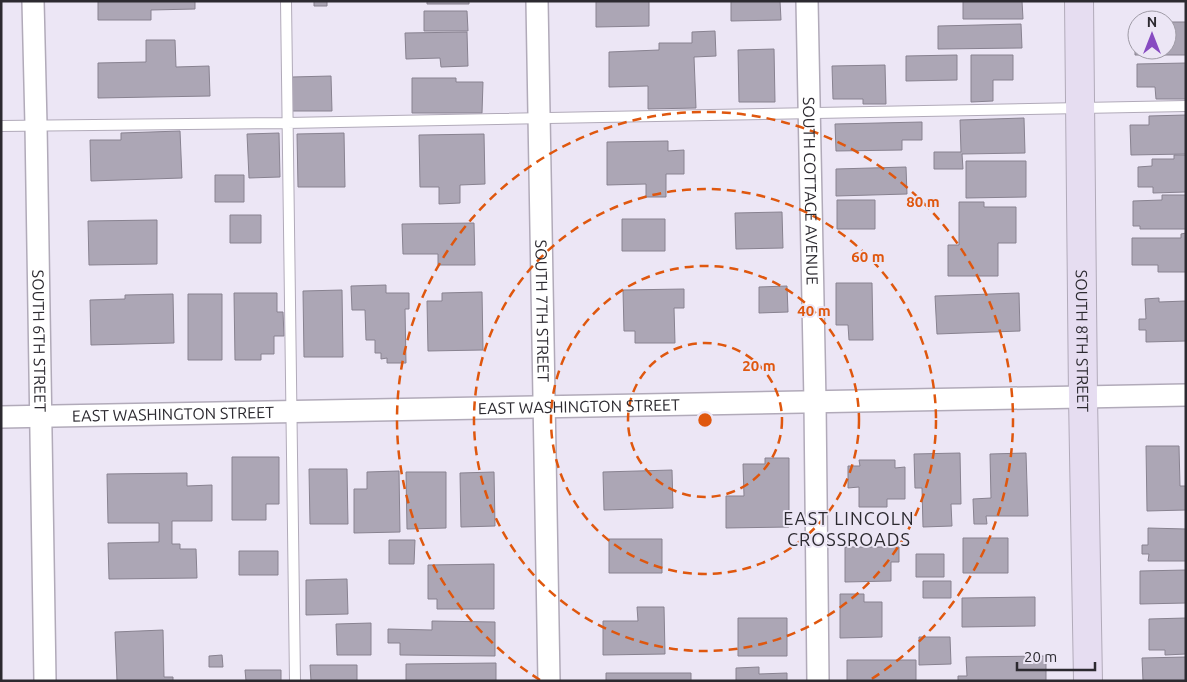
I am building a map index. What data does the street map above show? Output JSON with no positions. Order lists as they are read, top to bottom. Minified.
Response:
{"streets":{"main road":["SOUTH 8TH STREET"],"street":["SOUTH COTTAGE AVENUE","SOUTH 7TH STREET","SOUTH 6TH STREET","EAST WASHINGTON STREET"]},"crossings":[["SOUTH COTTAGE AVENUE","EAST WASHINGTON STREET"],["SOUTH 7TH STREET","EAST WASHINGTON STREET"],["SOUTH 6TH STREET","EAST WASHINGTON STREET"],["SOUTH 8TH STREET","EAST WASHINGTON STREET"]],"districts":["EAST LINCOLN CROSSROADS"],"scale_bar":"20 m","north":"top","rings":["80 m","60 m","40 m","20 m"]}
